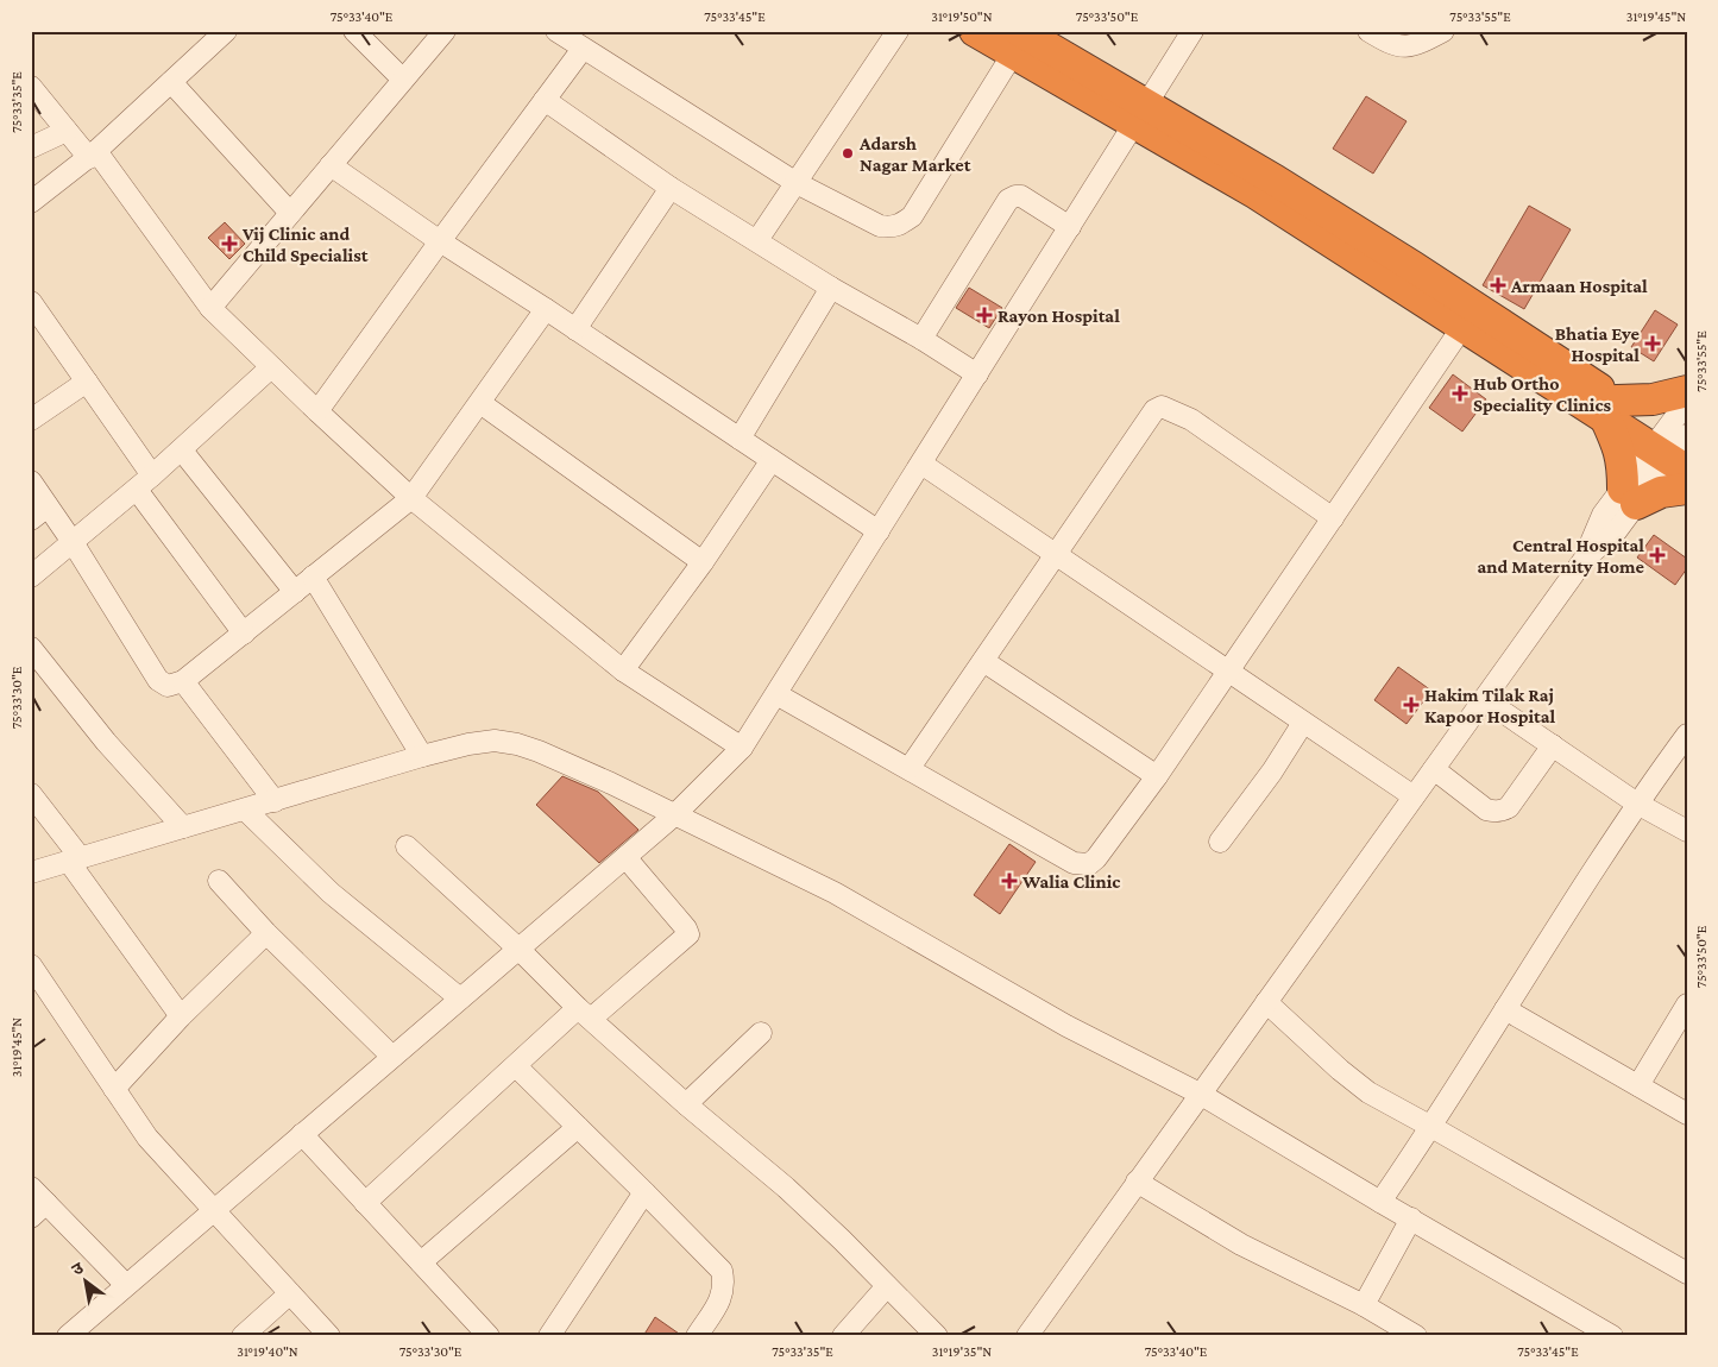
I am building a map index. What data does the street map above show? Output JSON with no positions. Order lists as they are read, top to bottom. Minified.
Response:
{"places":{"other":["Adarsh Nagar Market"],"health":["Vij Clinic and Child Specialist","Armaan Hospital","Rayon Hospital","Bhatia Eye Hospital","Hub Ortho Speciality Clinics","Central Hospital and Maternity Home","Hakim Tilak Raj Kapoor Hospital","Walia Clinic"]},"north":"top left","coordinates":["75°33'40\"E","75°33'45\"E","31°19'50\"N","75°33'50\"E","75°33'55\"E","31°19'45\"N","75°33'35\"E","75°33'30\"E","31°19'40\"N","31°19'35\"N"]}
